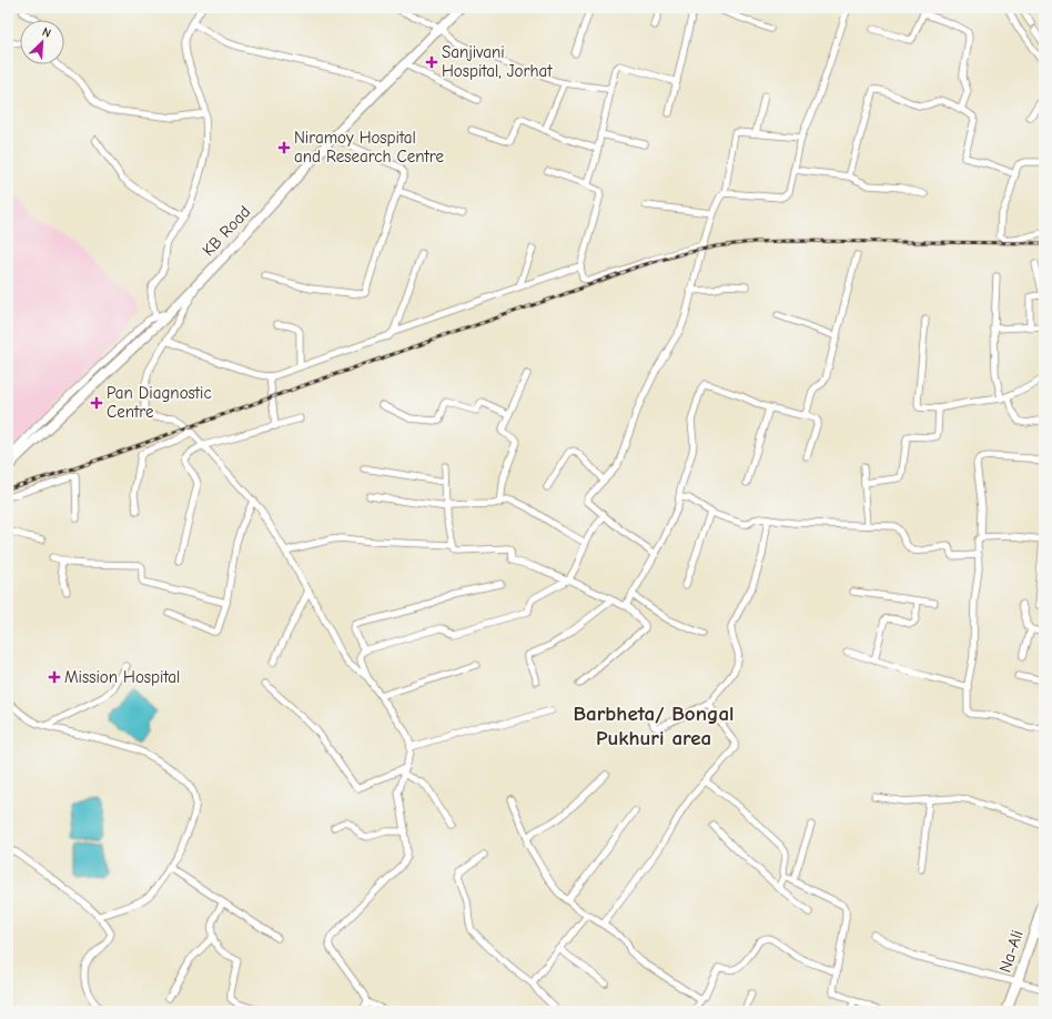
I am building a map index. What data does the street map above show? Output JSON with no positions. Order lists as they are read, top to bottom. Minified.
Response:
{"streets":{"main road":["KB Road","Na-Ali"]},"districts":["Barbheta/ Bongal Pukhuri area"],"places":{"health":["Sanjivani Hospital, Jorhat","Niramoy Hospital and Research Centre","Pan Diagnostic Centre","Mission Hospital"]},"north":"top right"}
